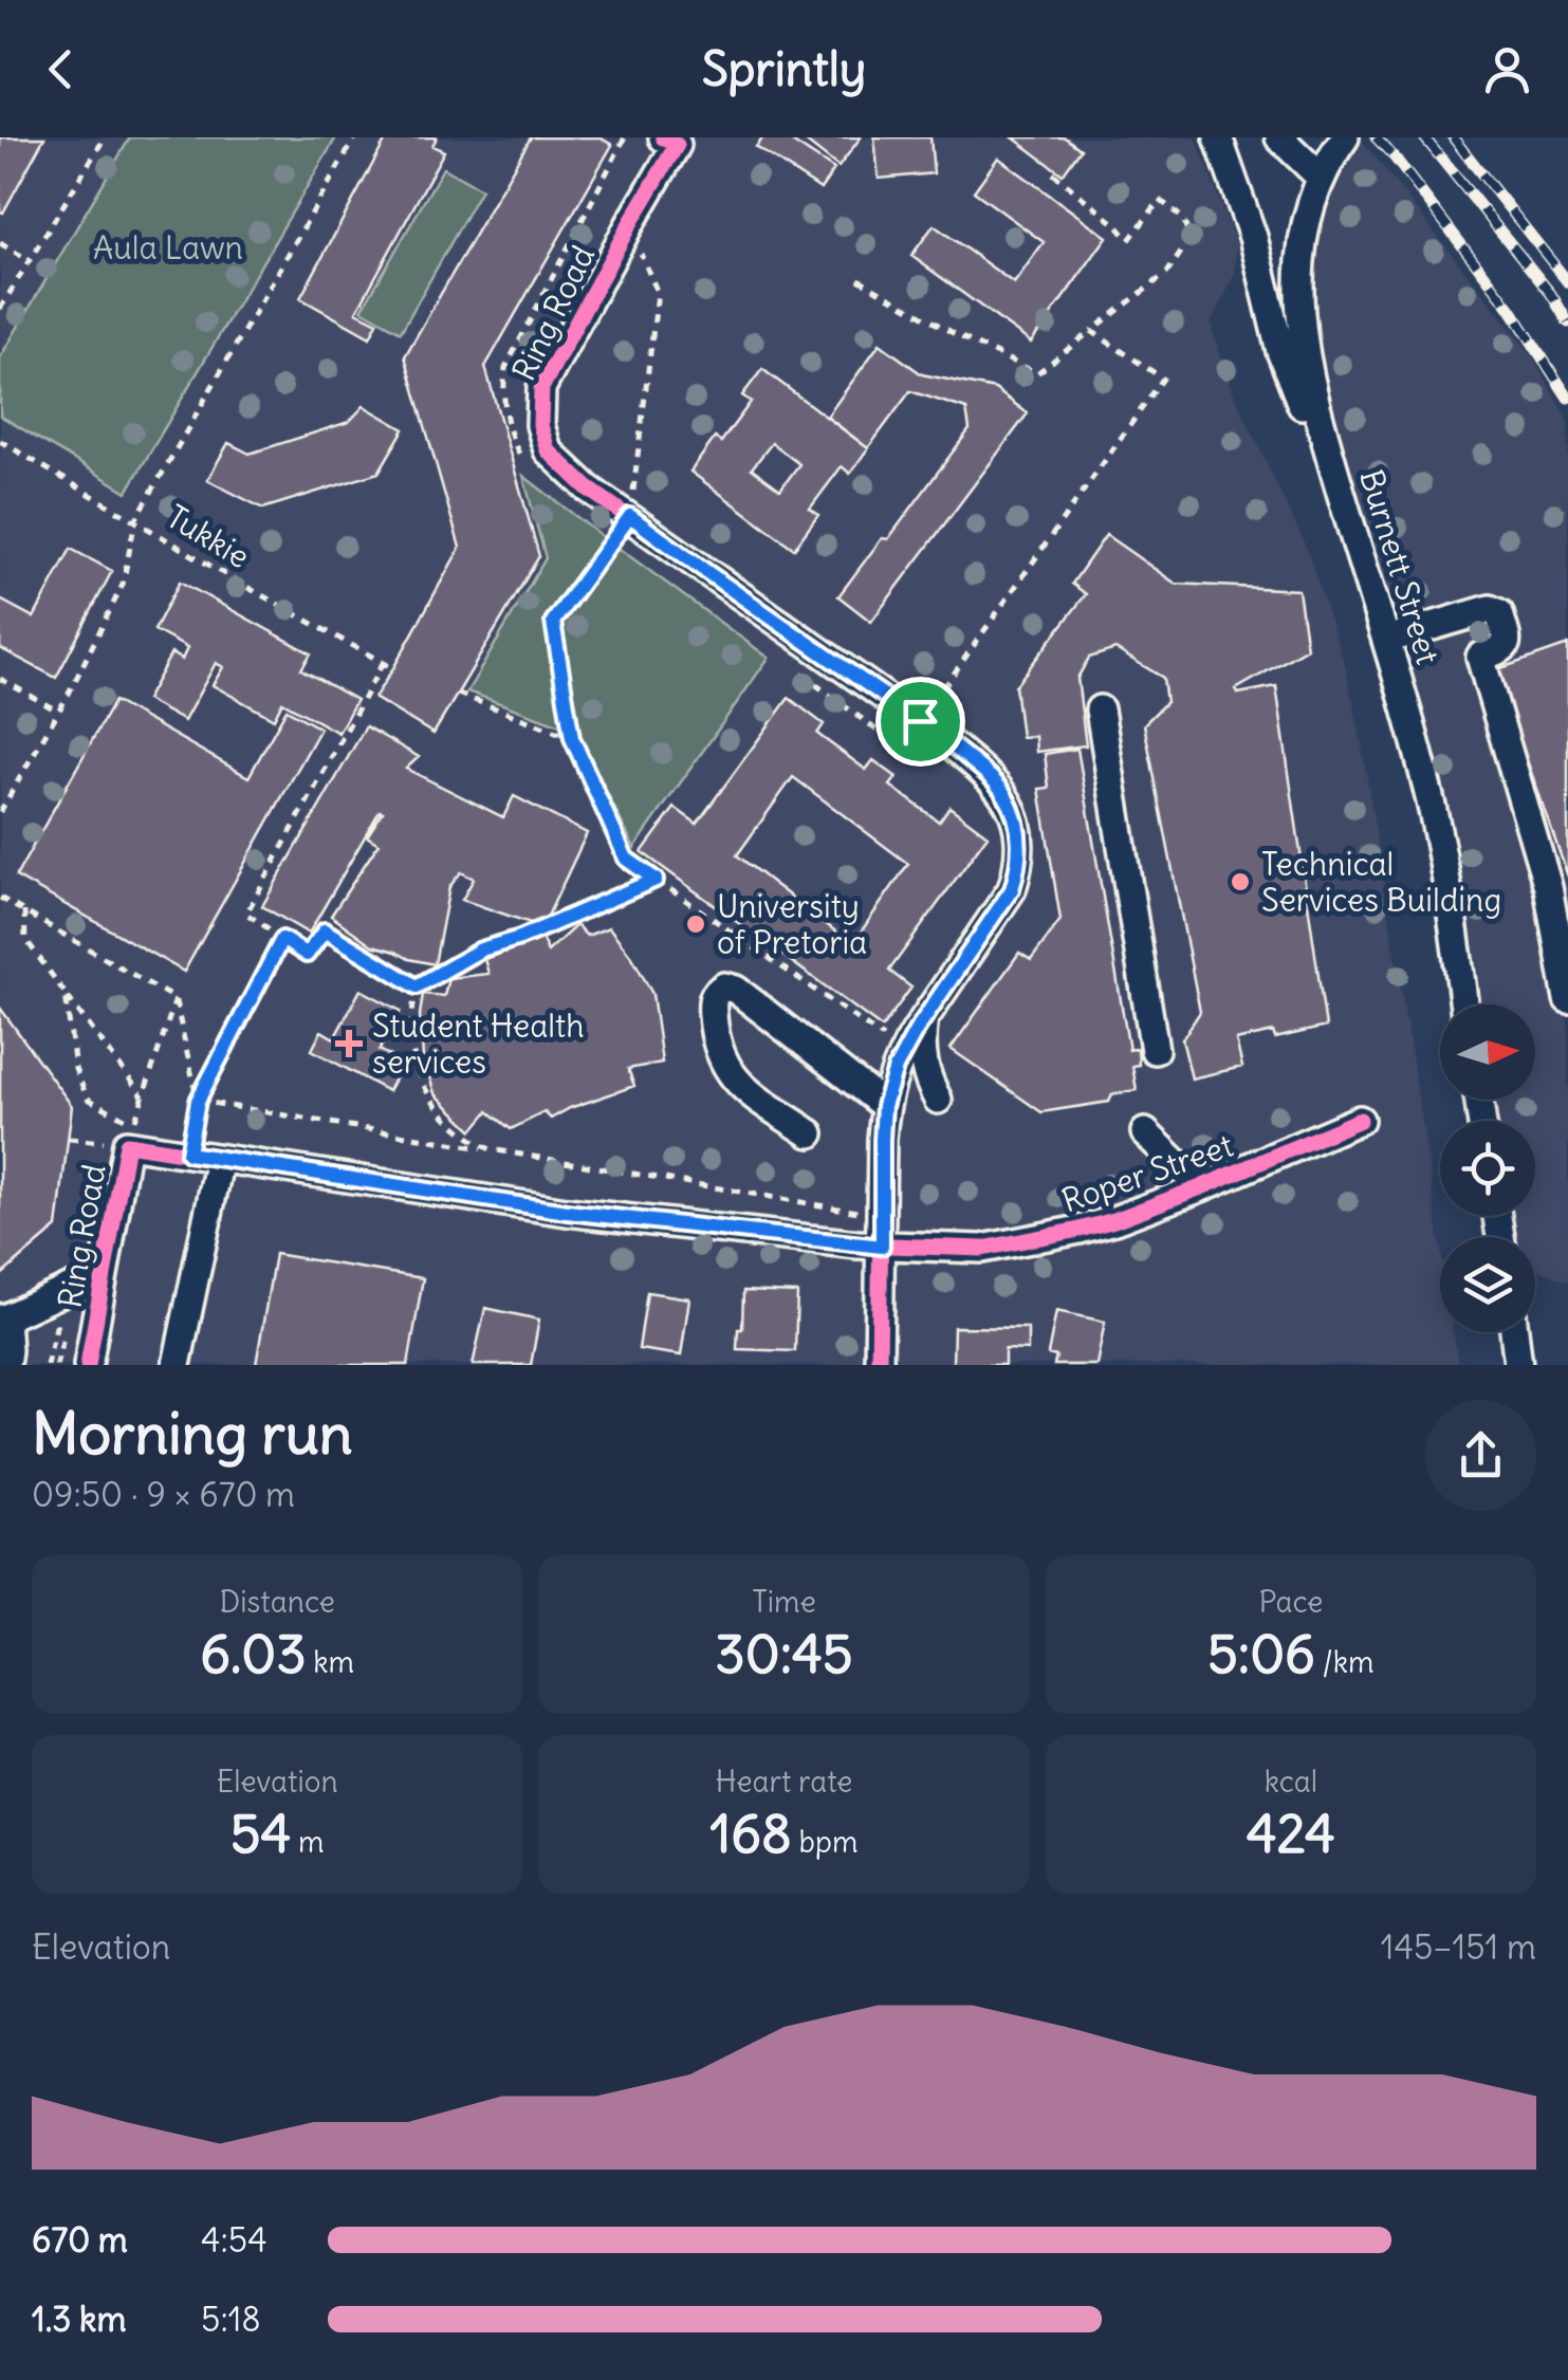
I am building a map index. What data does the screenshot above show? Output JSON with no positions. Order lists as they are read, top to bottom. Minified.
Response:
{"streets":{"street":["Ring Road","Burnett Street","Roper Street"],"path":["Tukkie"]},"crossings":[["Ring Road","Roper Street"]],"parks":["Aula Lawn"],"places":{"other":["Technical Services Building","University of Pretoria"],"health":["Student Health services"]},"north":"right","page":{"header":"Sprintly","heading":["Morning run","09:50 · 9 × 670 m"],"stats":[["Distance","6.03 km"],["Time","30:45"],["Pace","5:06 /km"],["Elevation","54 m"],["Heart rate","168 bpm"],["kcal","424"]],"chart":["Elevation","145–151 m"],"list":[{"name":"670 m","note":"4:54"},{"name":"1.3 km","note":"5:18"}]}}
